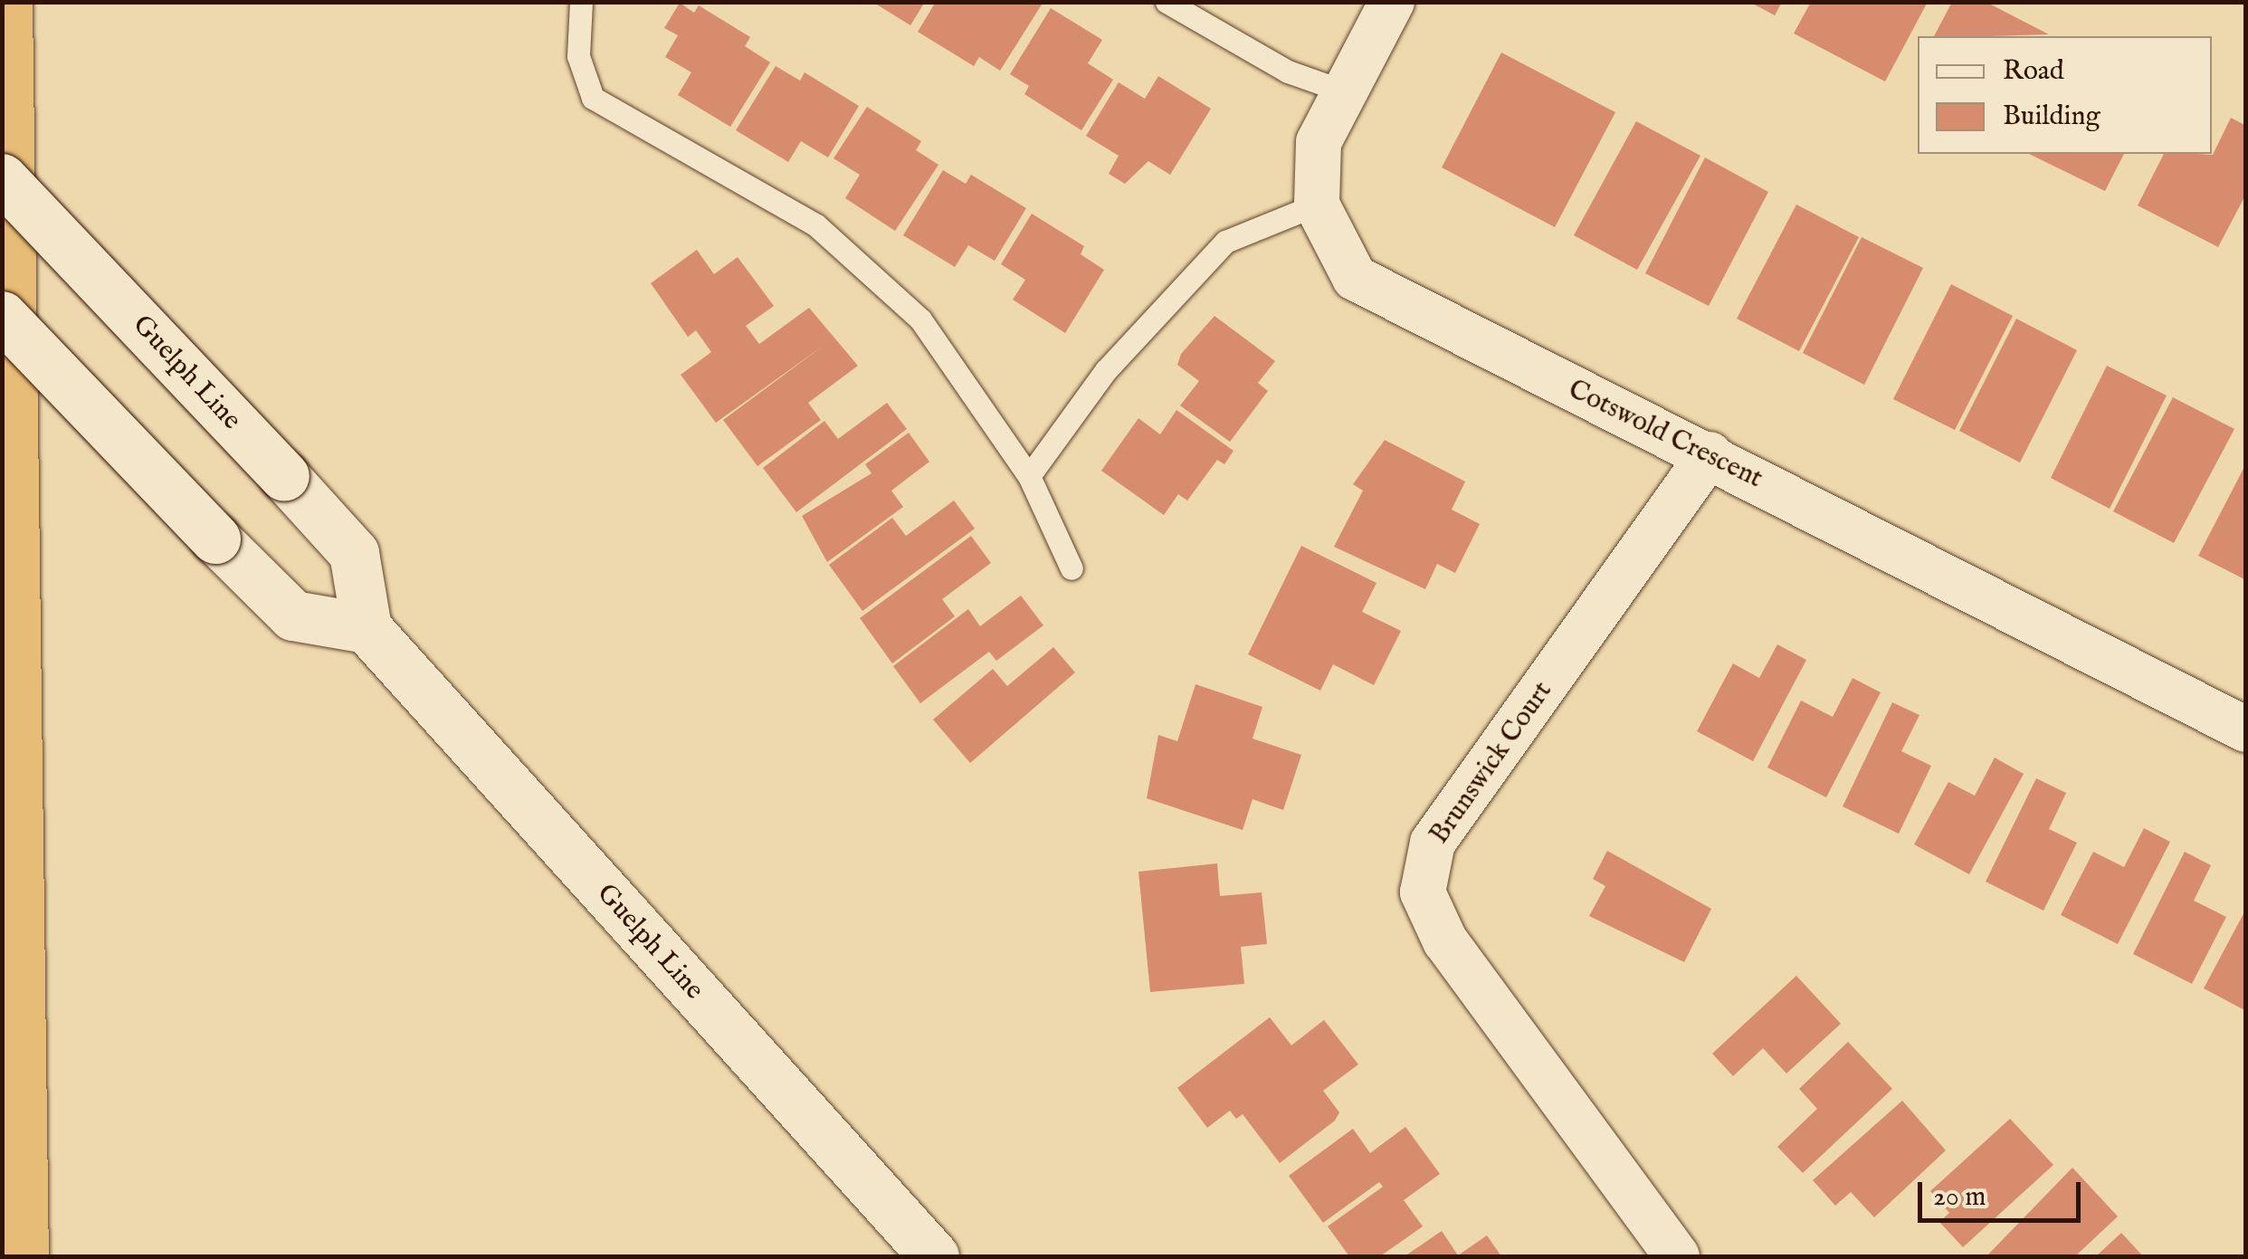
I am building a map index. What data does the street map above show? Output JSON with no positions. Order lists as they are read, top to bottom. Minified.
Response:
{"streets":{"main road":["Guelph Line"],"street":["Cotswold Crescent","Brunswick Court"]},"crossings":[["Cotswold Crescent","Brunswick Court"]],"legend":["Road","Building"],"scale_bar":"20 m"}
